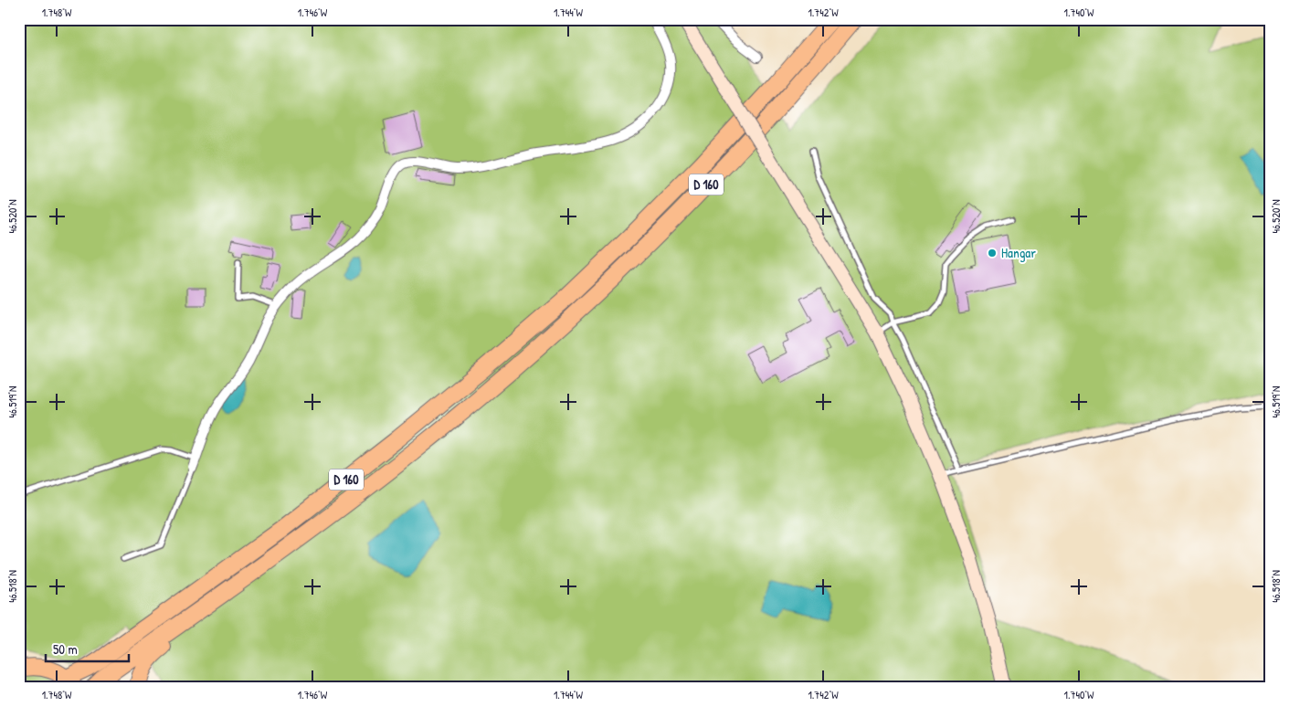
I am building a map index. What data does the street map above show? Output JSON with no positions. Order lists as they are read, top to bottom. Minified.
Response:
{"streets":{"highway":["D 160"]},"places":["Hangar"],"scale_bar":"50 m","coordinates":["1.748°W","1.746°W","1.744°W","1.742°W","1.740°W","46.520°N","46.519°N","46.518°N"]}
